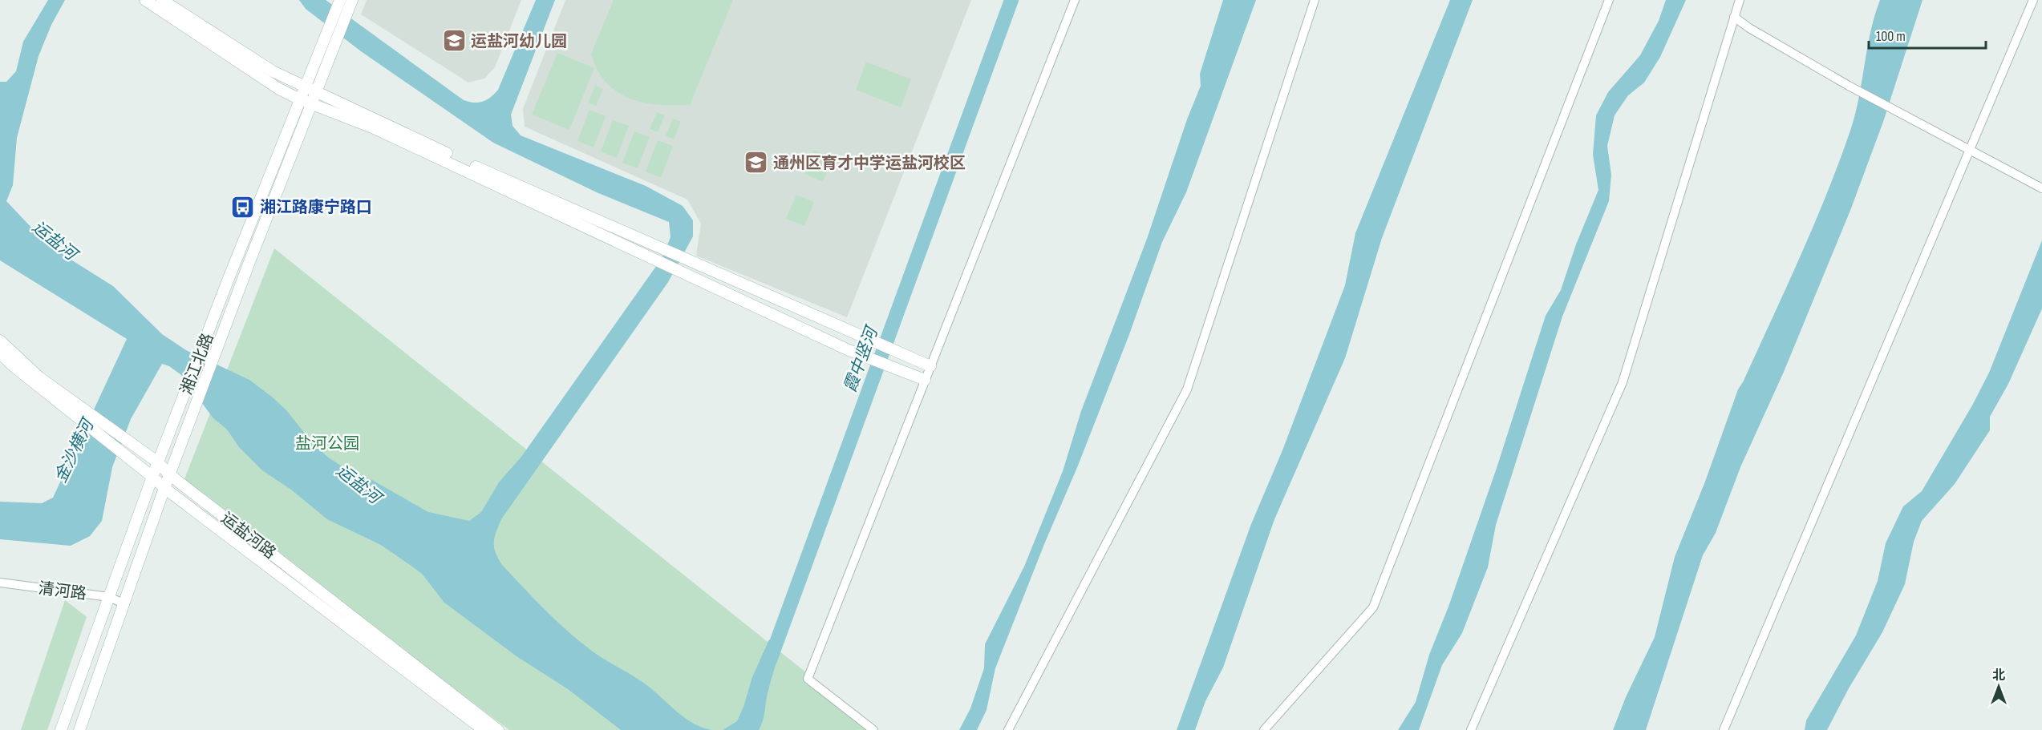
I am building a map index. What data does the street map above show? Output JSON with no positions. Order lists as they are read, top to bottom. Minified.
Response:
{"streets":{"street":["湘江北路","运盐河路","清河路"]},"crossings":[["湘江北路","运盐河路"],["湘江北路","清河路"]],"water":["运盐河","霞中竖河","金沙横河"],"parks":["盐河公园"],"places":{"school or university":["运盐河幼儿园","通州区育才中学运盐河校区"],"bus stop":["湘江路康宁路口"]},"scale_bar":"100 m","north":"top"}
